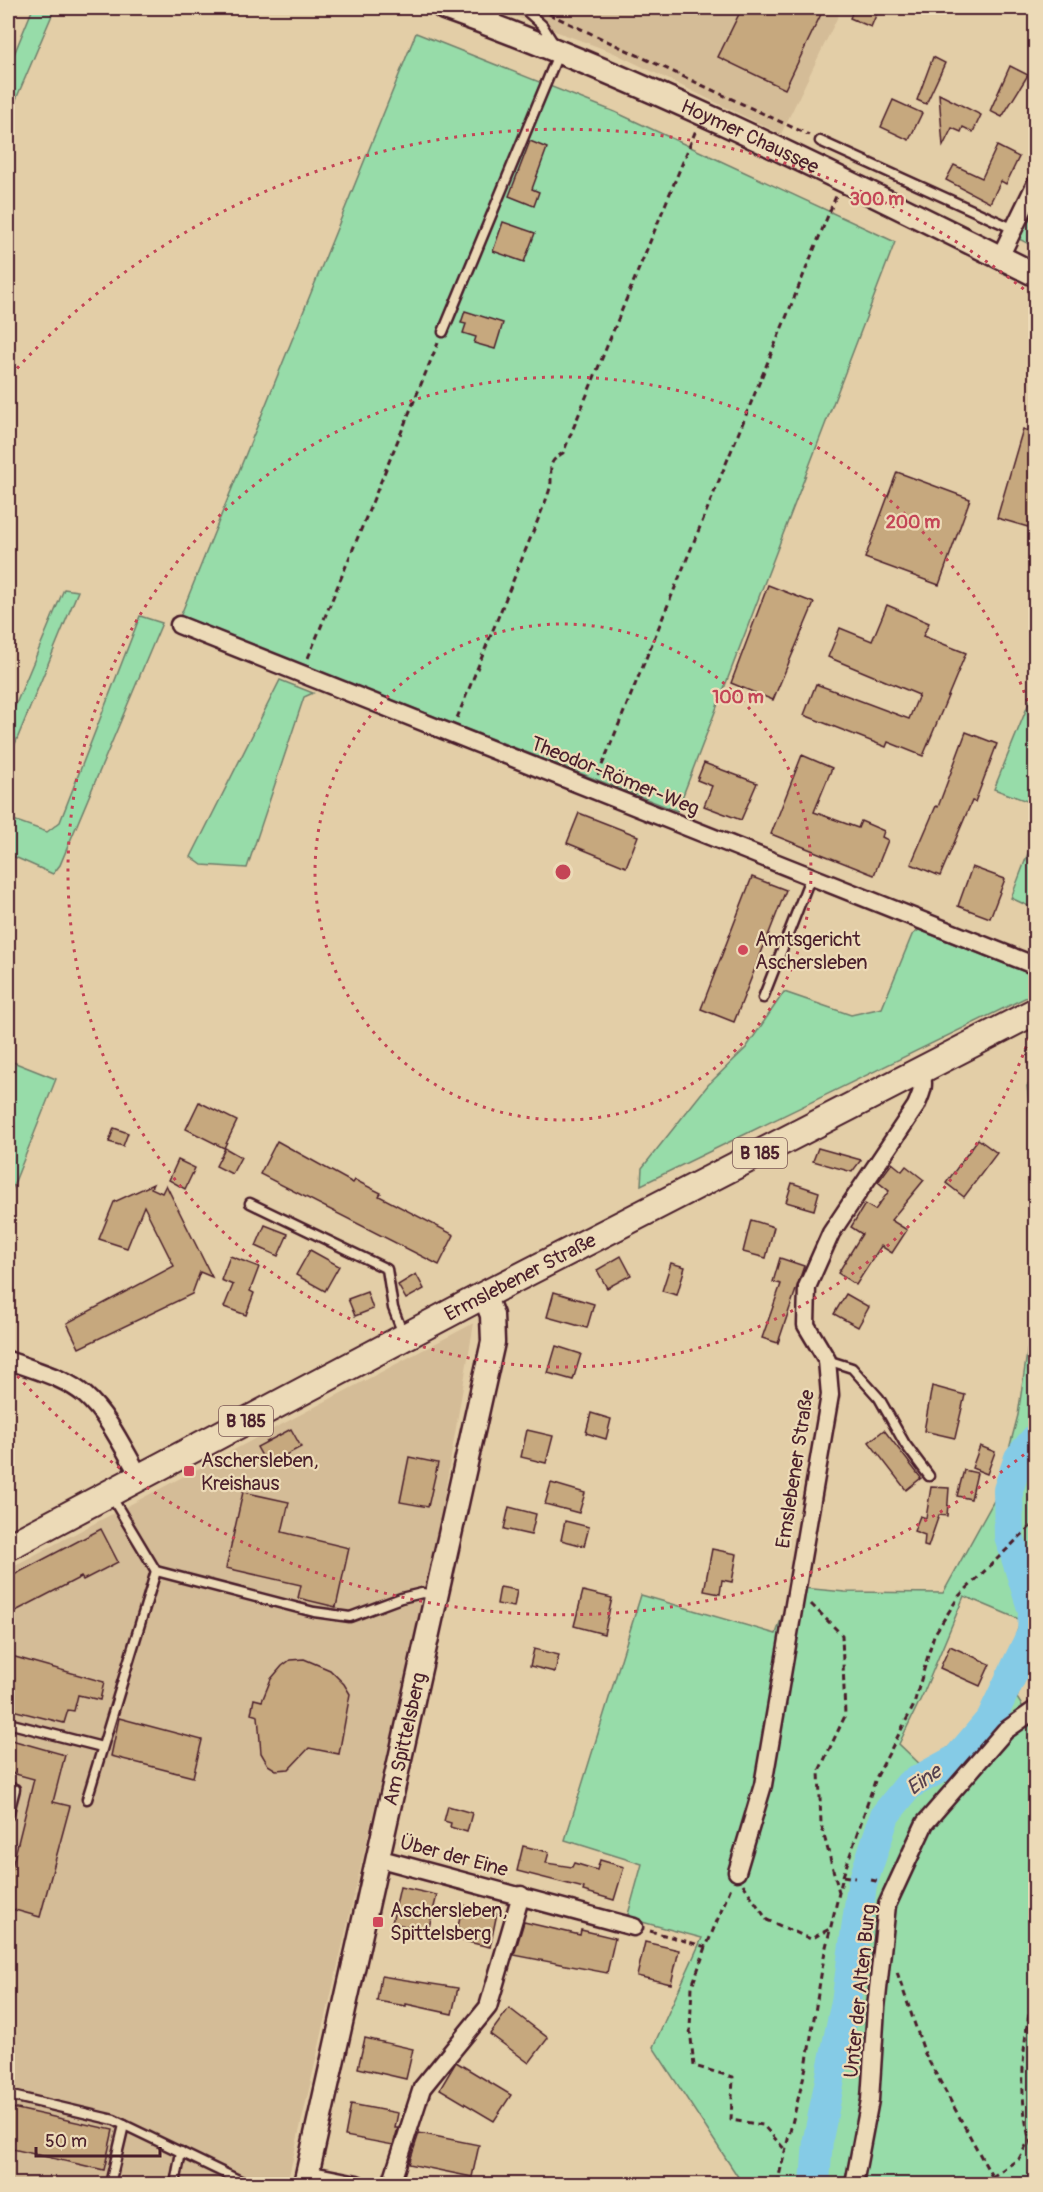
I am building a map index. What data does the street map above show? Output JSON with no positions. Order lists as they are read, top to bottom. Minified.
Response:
{"streets":{"main road":["Hoymer Chaussee","B 185","Ermslebener Straße","Am Spittelsberg"],"street":["Theodor-Römer-Weg","Emslebener Straße","Über der Eine","Unter der Alten Burg"]},"crossings":[["Ermslebener Straße","Emslebener Straße"],["Ermslebener Straße","Am Spittelsberg"],["Am Spittelsberg","Über der Eine"]],"water":["Eine"],"places":{"other":["Amtsgericht Aschersleben"],"transit":["Aschersleben, Kreishaus","Aschersleben, Spittelsberg"]},"scale_bar":"50 m","rings":["300 m","200 m","100 m"]}
